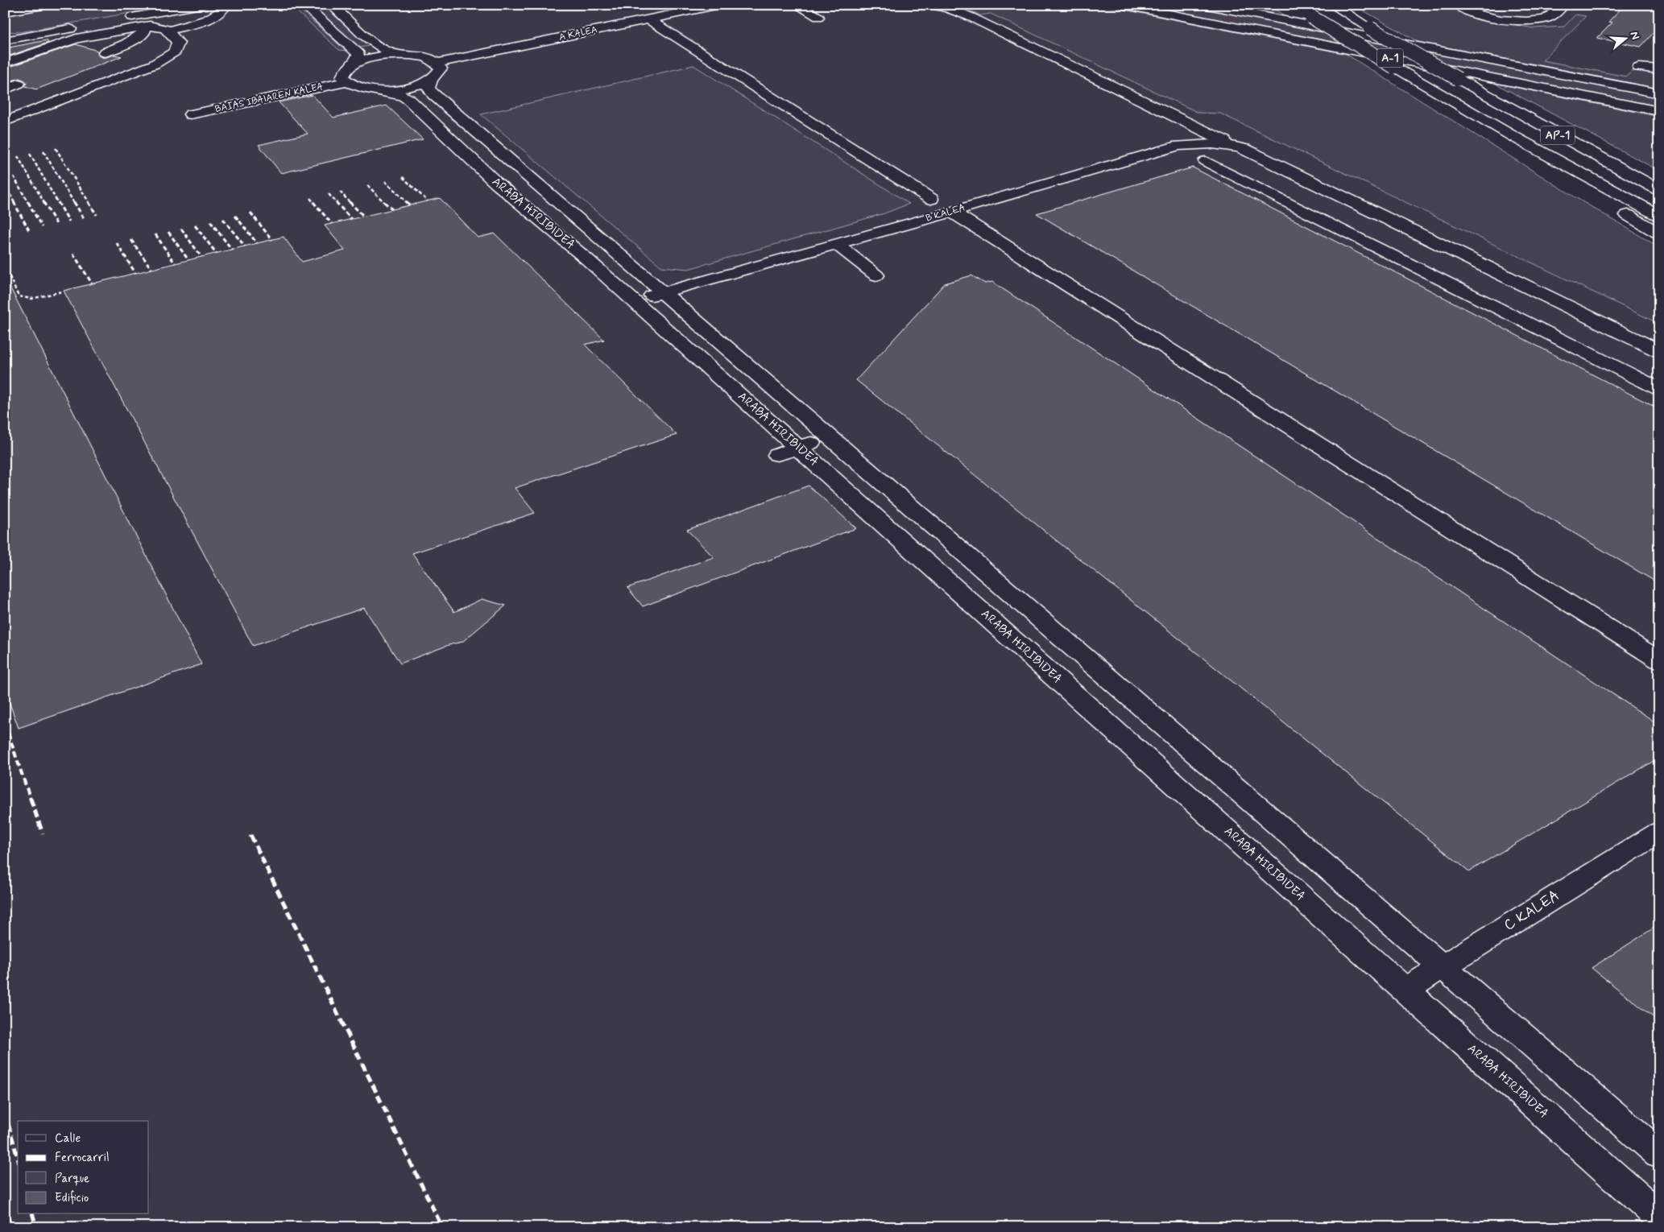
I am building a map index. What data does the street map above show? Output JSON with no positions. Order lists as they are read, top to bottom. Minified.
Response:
{"streets":{"main road":["A KALEA","A-1","BAIAS IBAIAREN KALEA","AP-1","ARABA HIRIBIDEA","B KALEA","C KALEA"]},"crossings":[["A KALEA","ARABA HIRIBIDEA"],["ARABA HIRIBIDEA","B KALEA"],["ARABA HIRIBIDEA","C KALEA"]],"legend":["Calle","Ferrocarril","Parque","Edificio"],"north":"right"}
